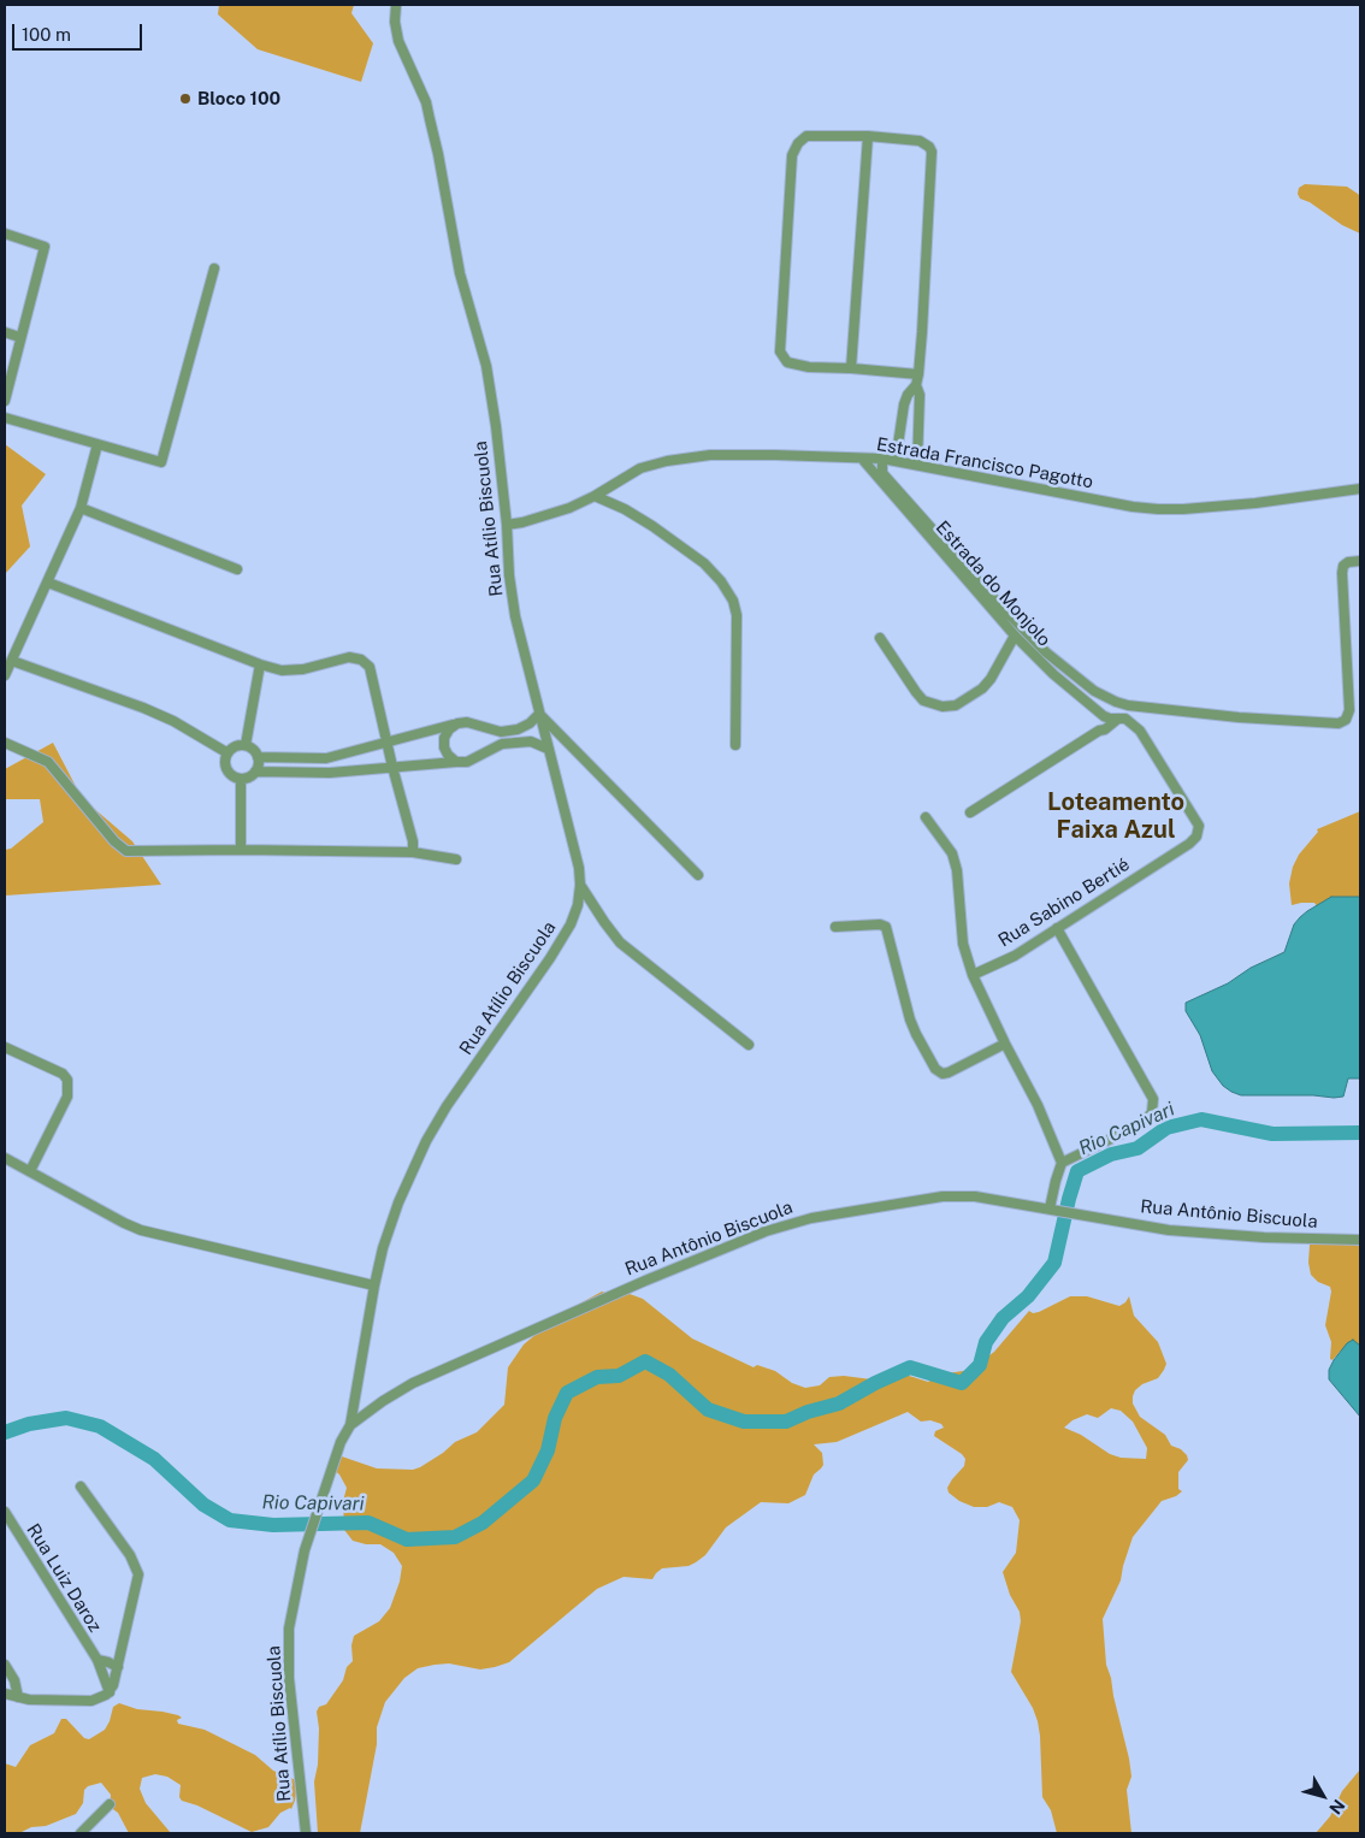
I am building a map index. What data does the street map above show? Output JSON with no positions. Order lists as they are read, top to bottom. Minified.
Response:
{"streets":{"street":["Estrada Francisco Pagotto","Rua Atílio Biscuola","Estrada do Monjolo","Rua Sabino Bertié","Rua Antônio Biscuola","Rua Luiz Daroz"]},"crossings":[["Estrada Francisco Pagotto","Rua Atílio Biscuola"],["Estrada Francisco Pagotto","Estrada do Monjolo"],["Rua Atílio Biscuola","Rua Antônio Biscuola"],["Estrada do Monjolo","Rua Sabino Bertié"]],"districts":["Loteamento Faixa Azul"],"water":["Rio Capivari"],"places":["Bloco 100"],"scale_bar":"100 m","north":"bottom right"}
